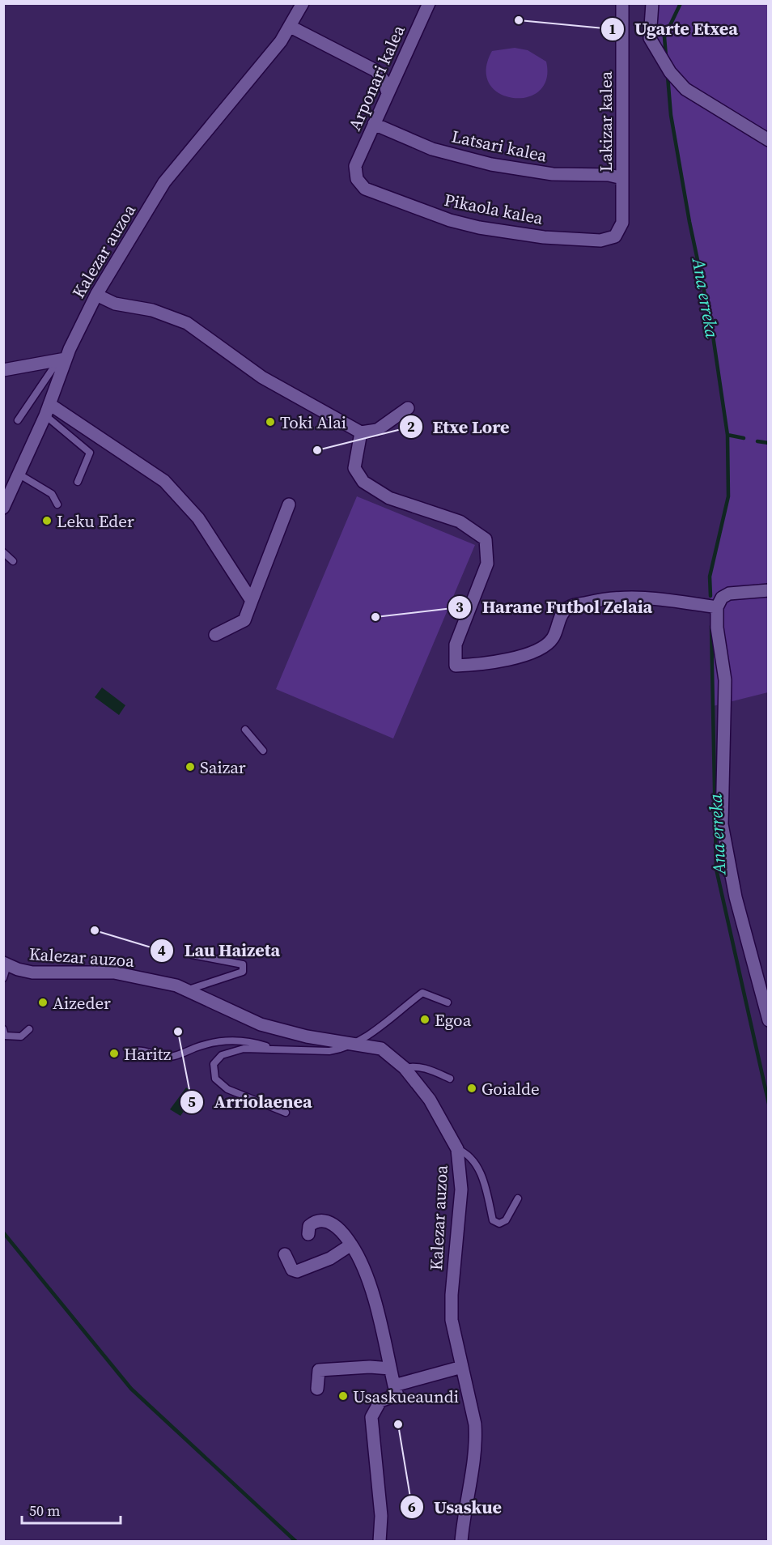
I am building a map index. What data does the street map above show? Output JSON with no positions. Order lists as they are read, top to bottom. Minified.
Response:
{"streets":{"street":["Arponari kalea","Lakizar kalea","Latsari kalea","Pikaola kalea","Kalezar auzoa"]},"crossings":[["Arponari kalea","Latsari kalea"],["Arponari kalea","Pikaola kalea"],["Lakizar kalea","Latsari kalea"],["Lakizar kalea","Pikaola kalea"]],"water":["Ana erreka"],"places":["Ugarte Etxea","Toki Alai","Etxe Lore","Leku Eder","Harane Futbol Zelaia","Saizar","Lau Haizeta","Aizeder","Egoa","Arriolaenea","Haritz","Goialde","Usaskueaundi","Usaskue"],"scale_bar":"50 m"}
